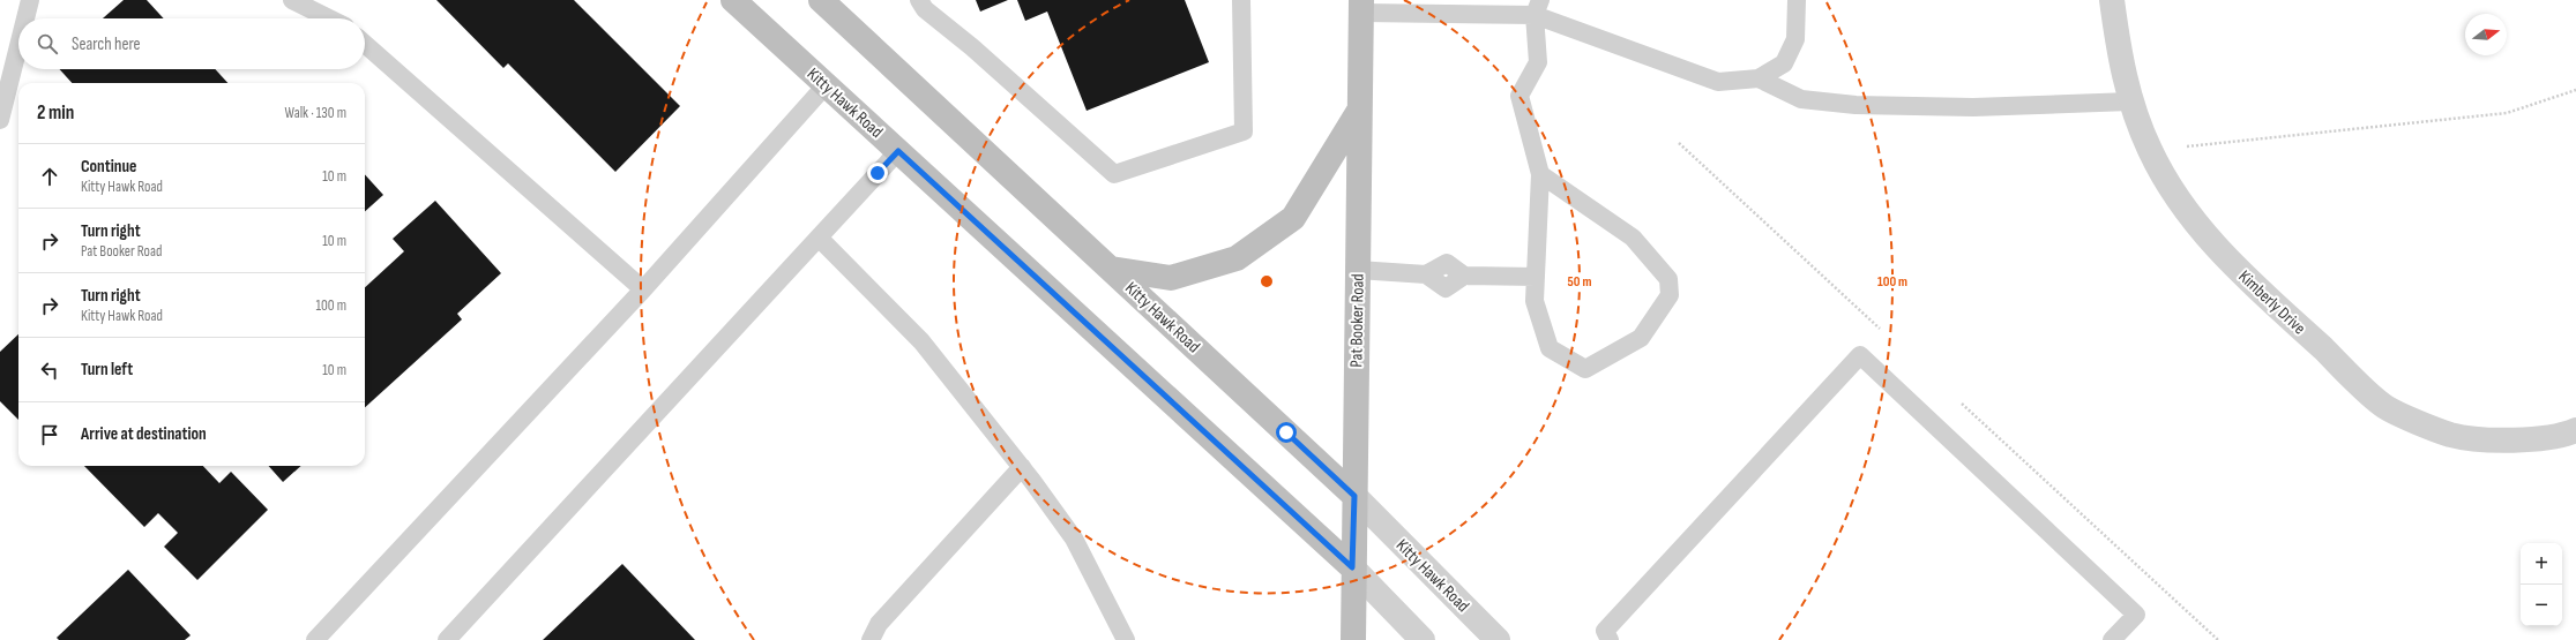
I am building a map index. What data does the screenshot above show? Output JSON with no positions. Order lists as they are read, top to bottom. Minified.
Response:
{"streets":{"main road":["Kitty Hawk Road","Pat Booker Road"],"street":["Kimberly Drive"]},"crossings":[["Kitty Hawk Road","Pat Booker Road"]],"north":"right","page":{"search":"Search here","heading":["2 min","Walk · 130 m"],"list":[["Continue","Kitty Hawk Road","10 m"],["Turn right","Pat Booker Road","10 m"],["Turn right","Kitty Hawk Road","100 m"],["Turn left","10 m"],"Arrive at destination"],"map_buttons":["+","−"]},"rings":["50 m","100 m"]}
